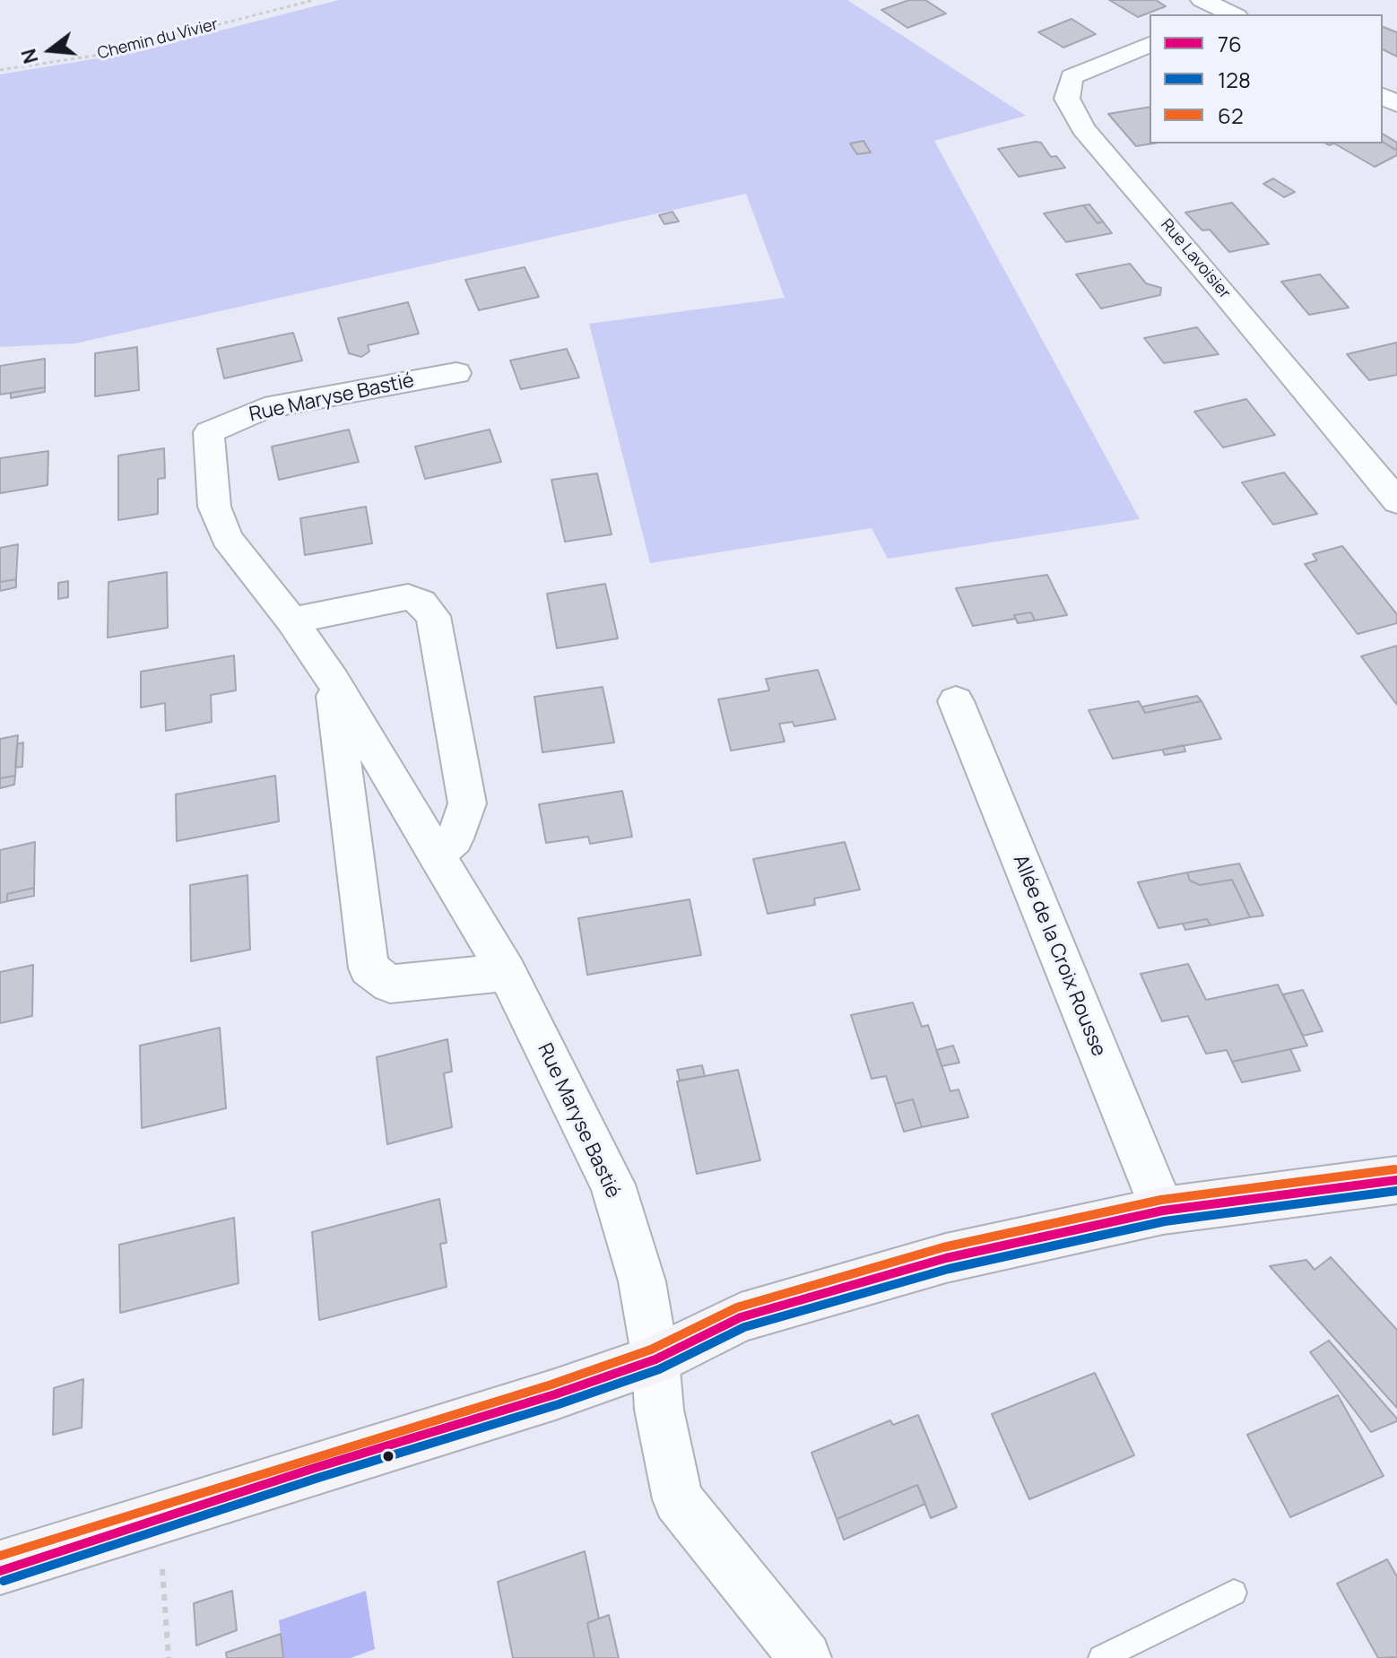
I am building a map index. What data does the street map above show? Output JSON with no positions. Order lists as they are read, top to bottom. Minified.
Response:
{"streets":{"street":["Rue Lavoisier","Rue Maryse Bastié","Allée de la Croix Rousse"],"path":["Chemin du Vivier"]},"lines":["transit line 62","transit line 76","transit line 128"],"legend":["76","128","62"],"north":"left"}
